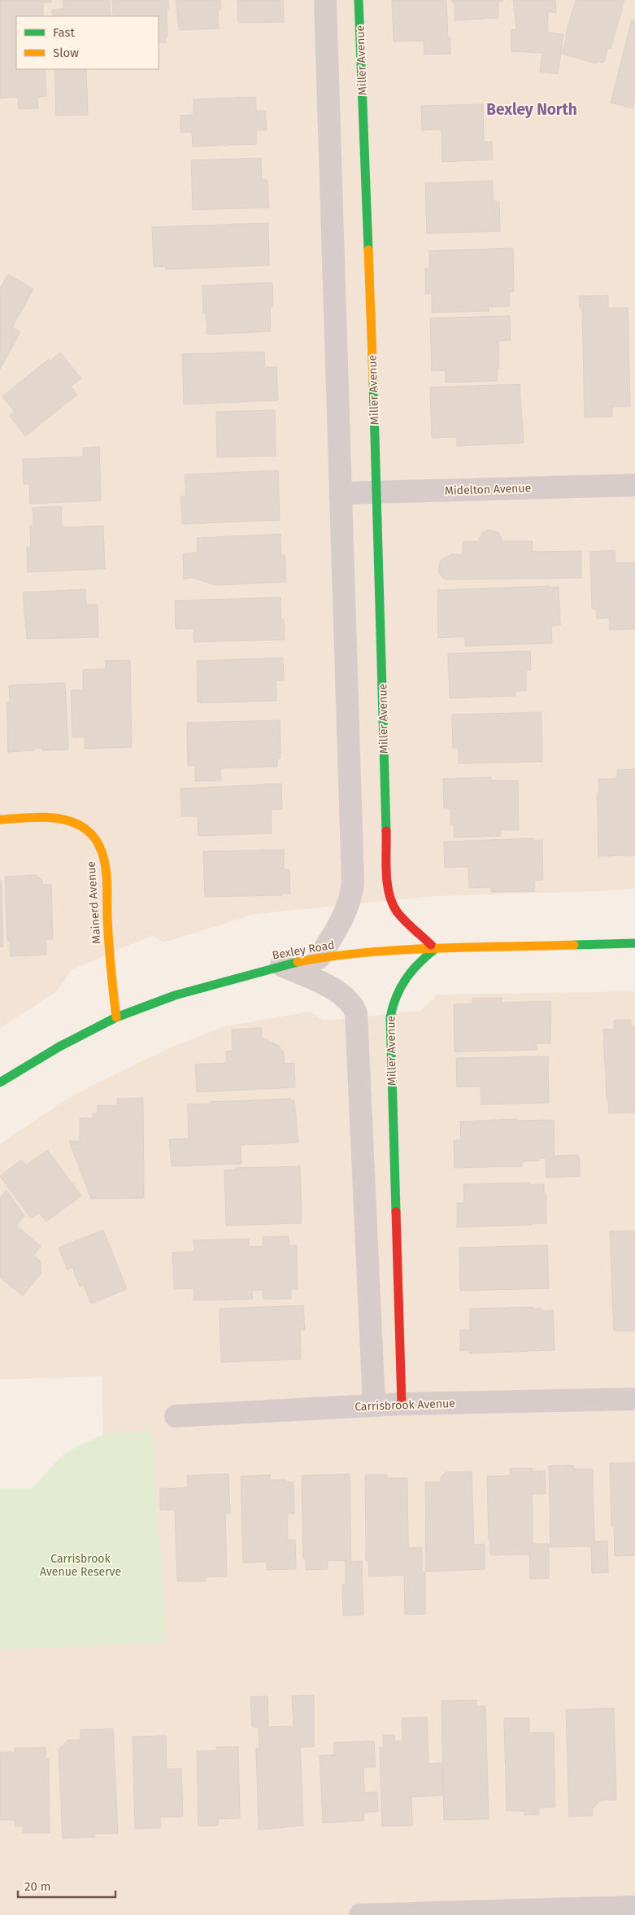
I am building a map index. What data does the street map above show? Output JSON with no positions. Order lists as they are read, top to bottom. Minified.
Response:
{"streets":{"street":["Miller Avenue","Midelton Avenue","Mainerd Avenue","Bexley Road","Carrisbrook Avenue"]},"crossings":[["Miller Avenue","Midelton Avenue"],["Miller Avenue","Bexley Road"],["Miller Avenue","Carrisbrook Avenue"],["Mainerd Avenue","Bexley Road"]],"districts":["Bexley North"],"parks":["Carrisbrook Avenue Reserve"],"legend":["Fast","Slow"],"scale_bar":"20 m"}
